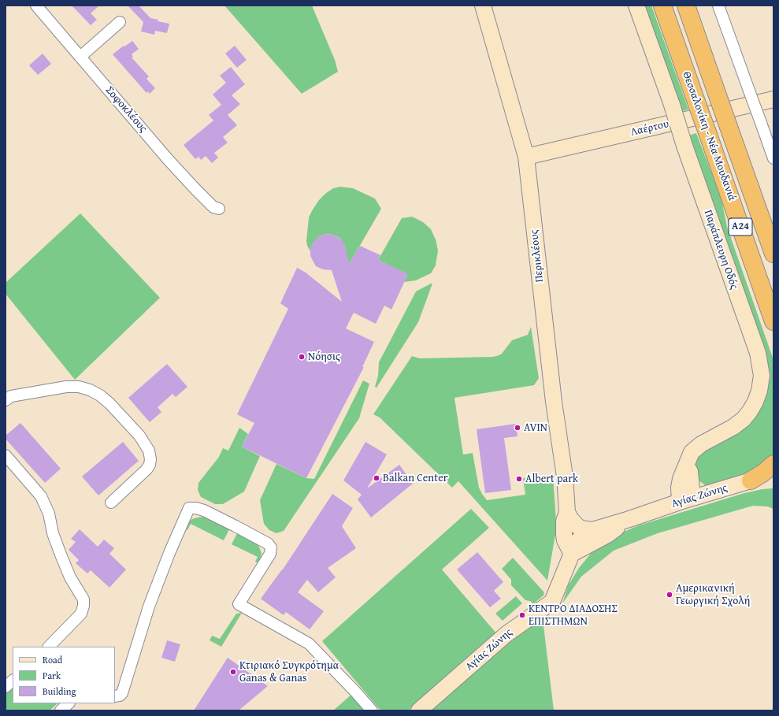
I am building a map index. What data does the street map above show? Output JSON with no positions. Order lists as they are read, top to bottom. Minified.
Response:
{"streets":{"highway":["Θεσσαλονίκη - Νέα Μουδανιά","Α24"],"street":["Σοφοκλέους","Λαέρτου","Παράπλευρη Οδός","Περικλέους","Αγίας Ζώνης"]},"crossings":[["Λαέρτου","Περικλέους"],["Παράπλευρη Οδός","Αγίας Ζώνης"],["Περικλέους","Αγίας Ζώνης"]],"places":["Νόησις","AVIN","Balkan Center","Albert park","Αμερικανική Γεωργική Σχολή","ΚΕΝΤΡΟ ΔΙΑΔΟΣΗΣ ΕΠΙΣΤΗΜΩΝ","Κτιριακό Συγκρότημα Ganas & Ganas"],"legend":["Road","Park","Building"]}
